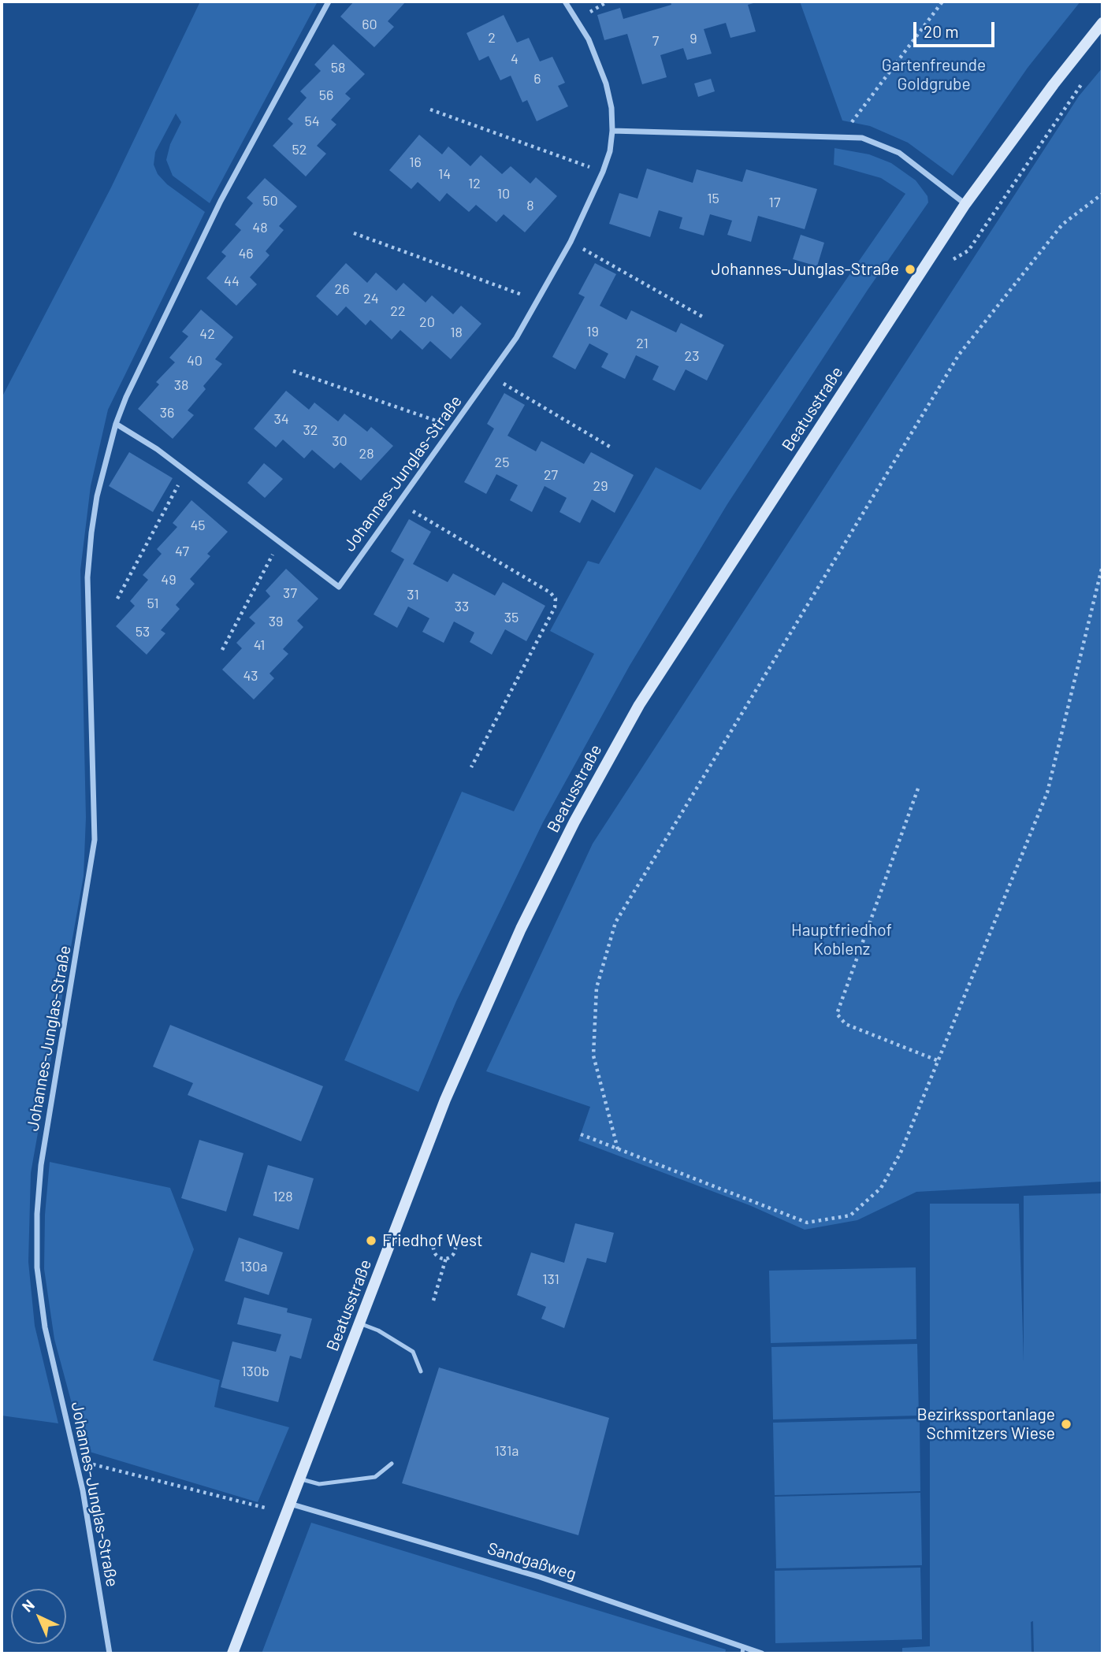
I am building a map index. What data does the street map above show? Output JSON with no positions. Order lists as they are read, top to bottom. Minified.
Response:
{"streets":{"street":["Beatusstraße","Johannes-Junglas-Straße","Sandgaßweg"]},"crossings":[["Beatusstraße","Sandgaßweg"]],"parks":["Gartenfreunde Goldgrube","Hauptfriedhof Koblenz"],"places":["Johannes-Junglas-Straße","Friedhof West","Bezirkssportanlage Schmitzers Wiese"],"house_numbers":["60","2","9","7","4","58","6","56","54","52","16","14","12","10","15","50","17","8","48","46","44","26","24","22","20","19","18","42","21","23","40","38","36","34","32","30","28","25","27","29","45","47","49","37","31","51","33","35","39","53","41","43","128","130a","131","130b","131a"],"scale_bar":"20 m","north":"top left"}
